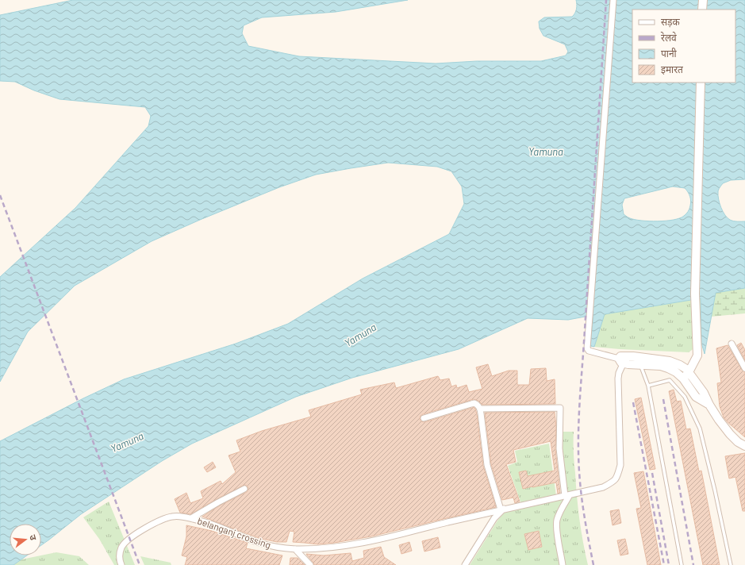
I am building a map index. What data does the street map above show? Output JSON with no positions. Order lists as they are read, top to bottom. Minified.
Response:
{"streets":{"street":["belanganj crossing"]},"water":["Yamuna"],"legend":["सड़क","रेलवे","पानी","इमारत"],"north":"right"}
